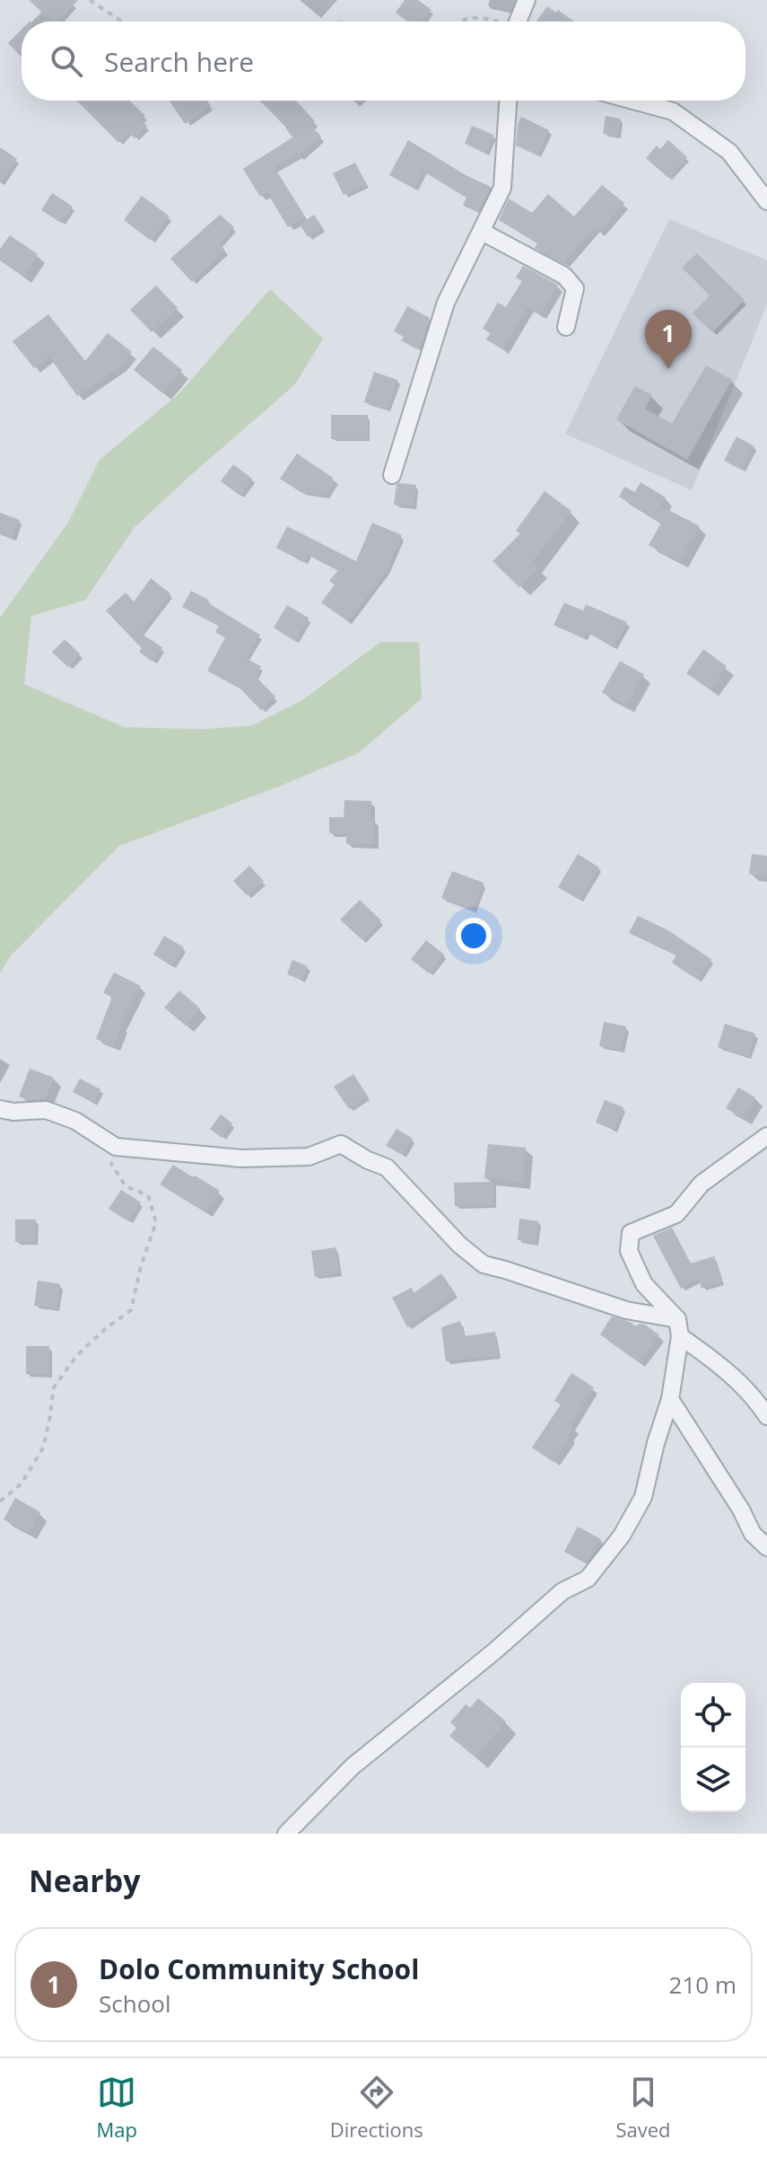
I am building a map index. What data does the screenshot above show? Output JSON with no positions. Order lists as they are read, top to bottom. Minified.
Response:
{"page":{"search":"Search here","pins":"1","heading":"Nearby","list":[{"mark":"1","name":"Dolo Community School","note":"School","value":"210 m"}],"nav":["Map","Directions","Saved"]}}
